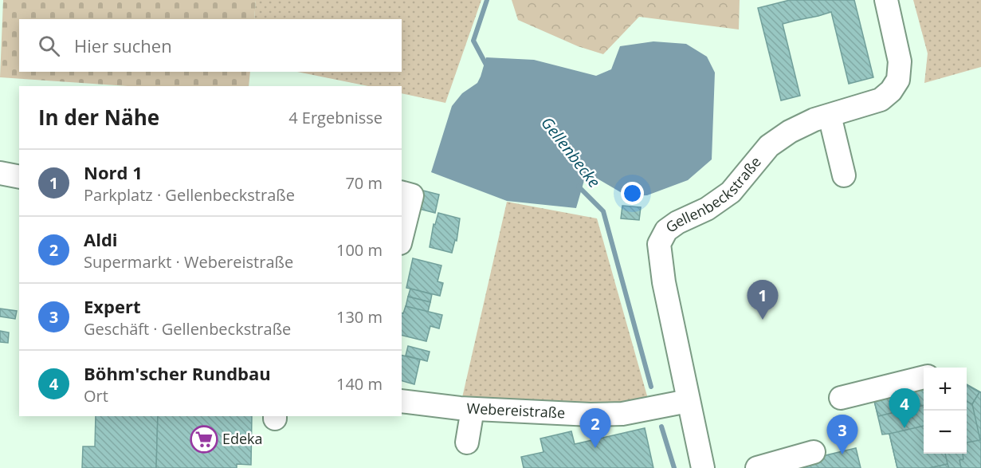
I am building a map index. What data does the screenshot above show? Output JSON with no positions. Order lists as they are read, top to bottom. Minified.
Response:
{"streets":{"street":["Gellenbeckstraße","Webereistraße"]},"crossings":[["Gellenbeckstraße","Webereistraße"]],"water":["Gellenbecke"],"places":{"supermarket":["Edeka"]},"page":{"search":"Hier suchen","heading":["In der Nähe","4 Ergebnisse"],"list":[{"mark":"1","name":"Nord 1","note":"Parkplatz · Gellenbeckstraße","value":"70 m"},{"mark":"2","name":"Aldi","note":"Supermarkt · Webereistraße","value":"100 m"},{"mark":"3","name":"Expert","note":"Geschäft · Gellenbeckstraße","value":"130 m"},{"mark":"4","name":"Böhm'scher Rundbau","note":"Ort","value":"140 m"}],"pins":["1","4","2","3"],"map_buttons":["+","−"]}}
